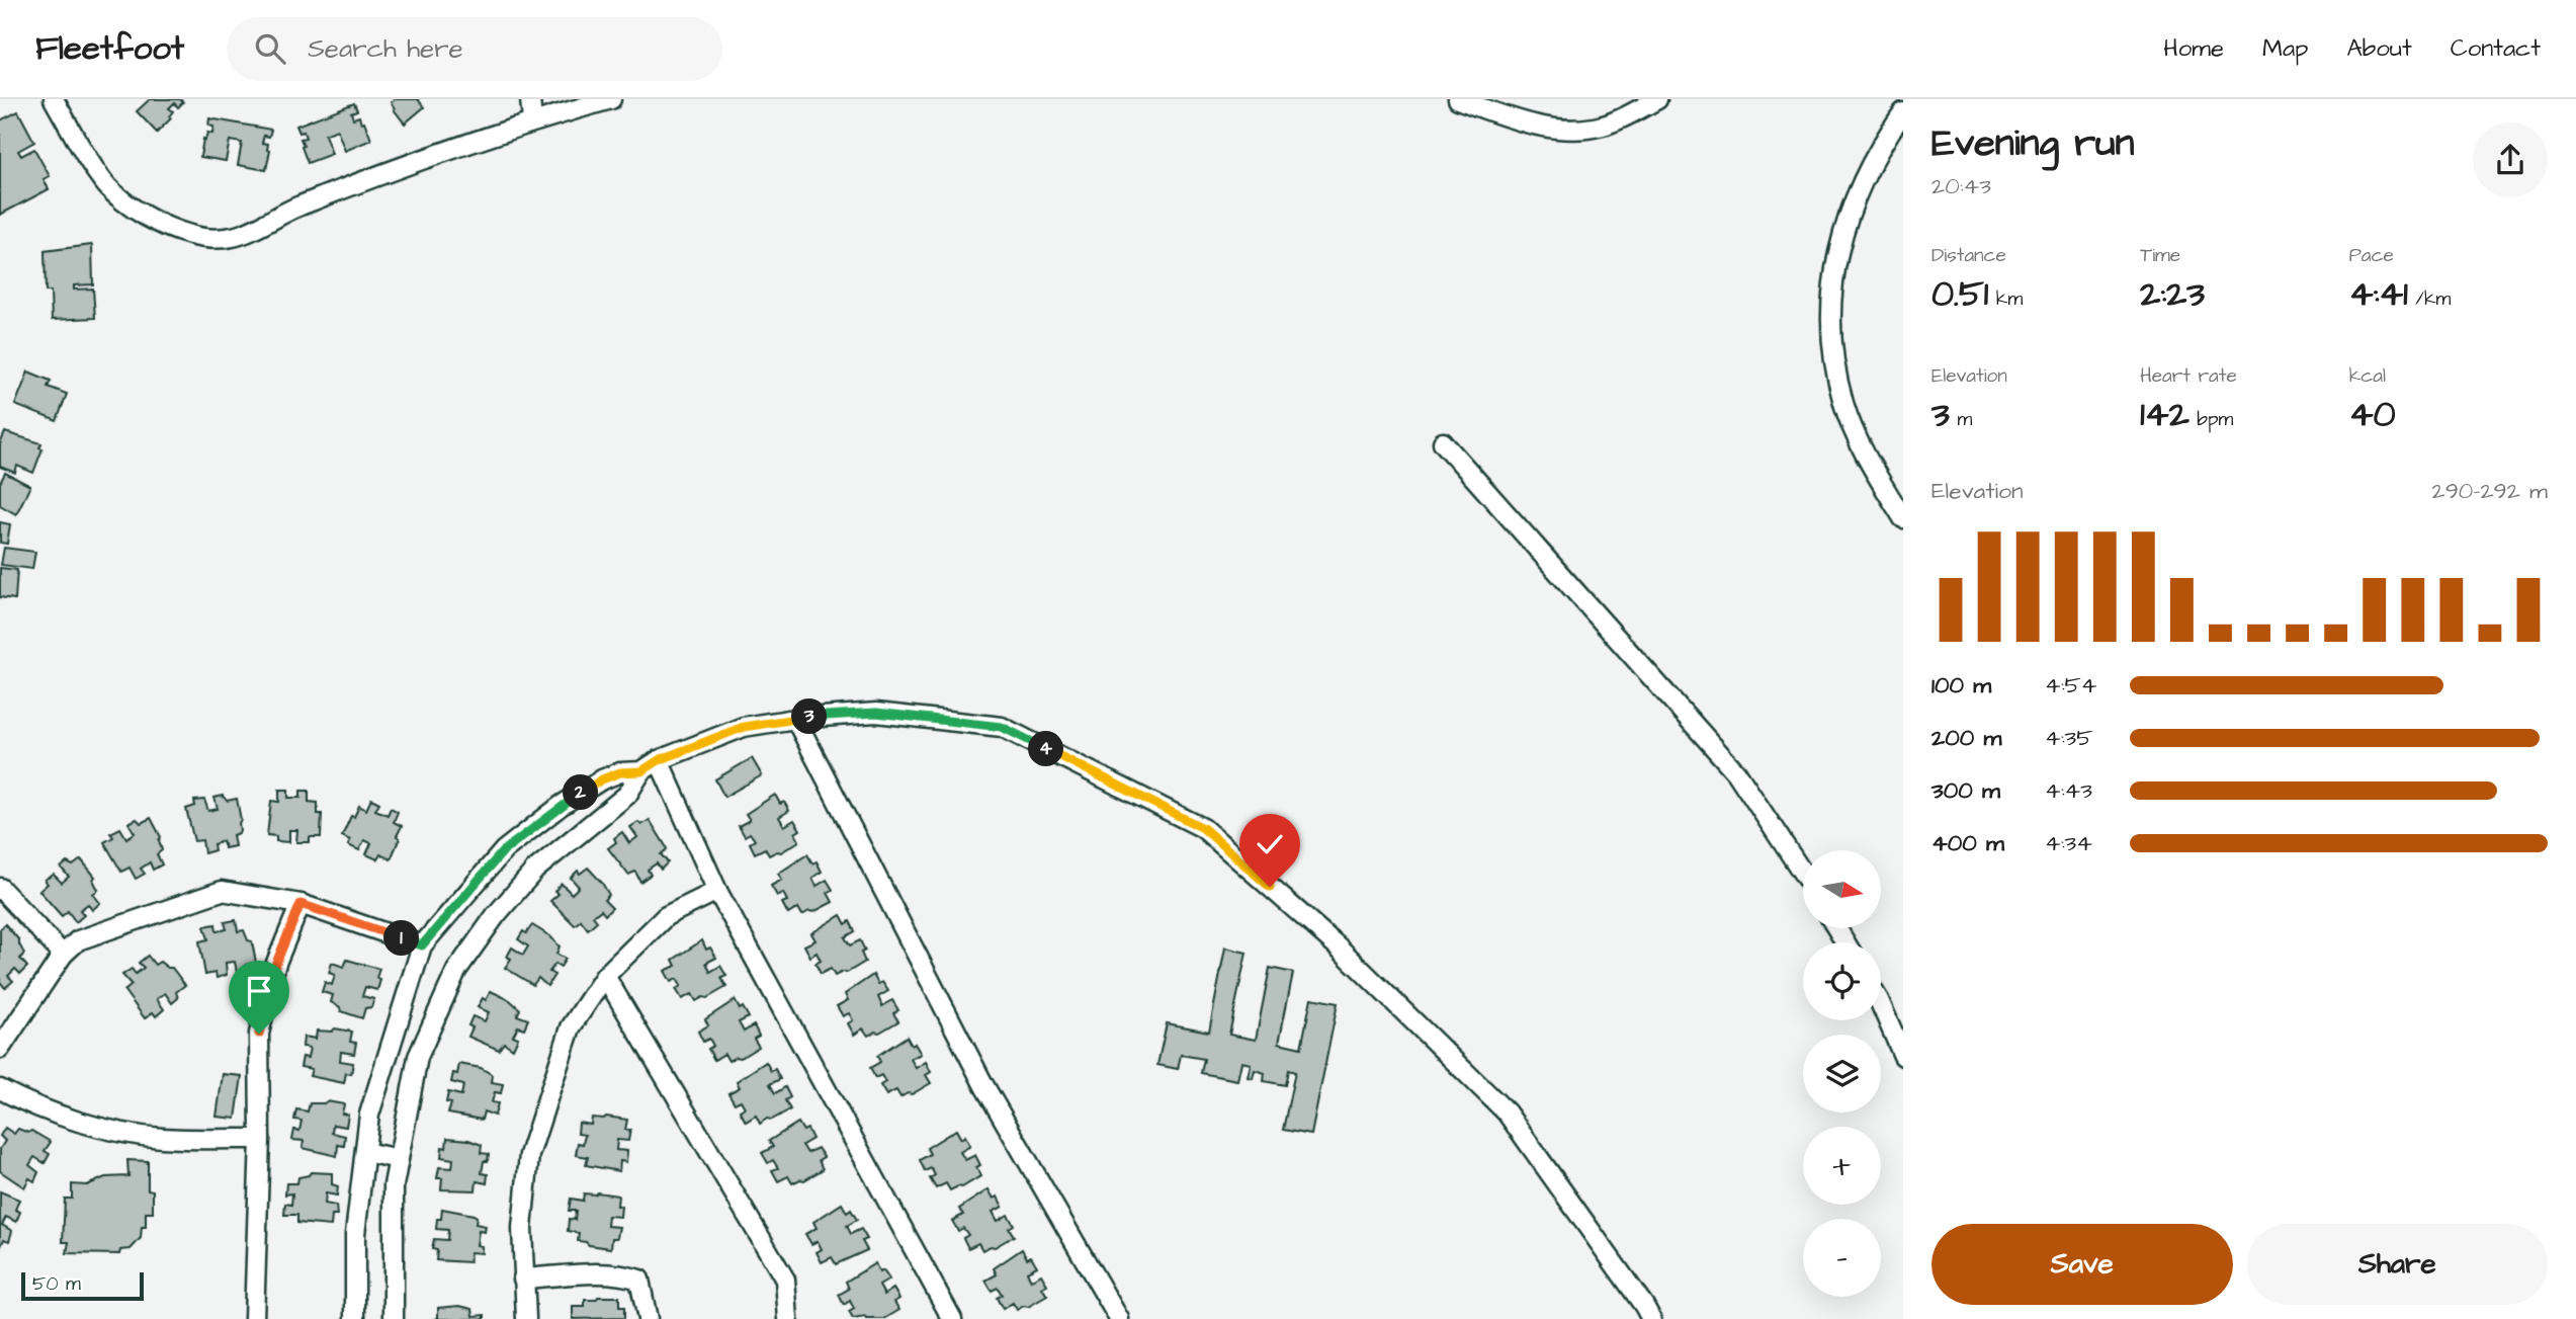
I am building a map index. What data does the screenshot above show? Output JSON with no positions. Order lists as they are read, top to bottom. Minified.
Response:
{"scale_bar":"50 m","north":"right","page":{"header":"Fleetfoot","search":"Search here","nav":["Home","Map","About","Contact"],"heading":["Evening run","20:43"],"stats":[["Distance","0.51 km"],["Time","2:23"],["Pace","4:41 /km"],["Elevation","3 m"],["Heart rate","142 bpm"],["kcal","40"]],"chart":["Elevation","290–292 m"],"list":[{"name":"100 m","note":"4:54"},{"name":"200 m","note":"4:35"},{"name":"300 m","note":"4:43"},{"name":"400 m","note":"4:34"}],"pins":["3","4","2","1"],"map_buttons":["+","−"],"buttons":["Save","Share"],"scale":"50 m"}}
